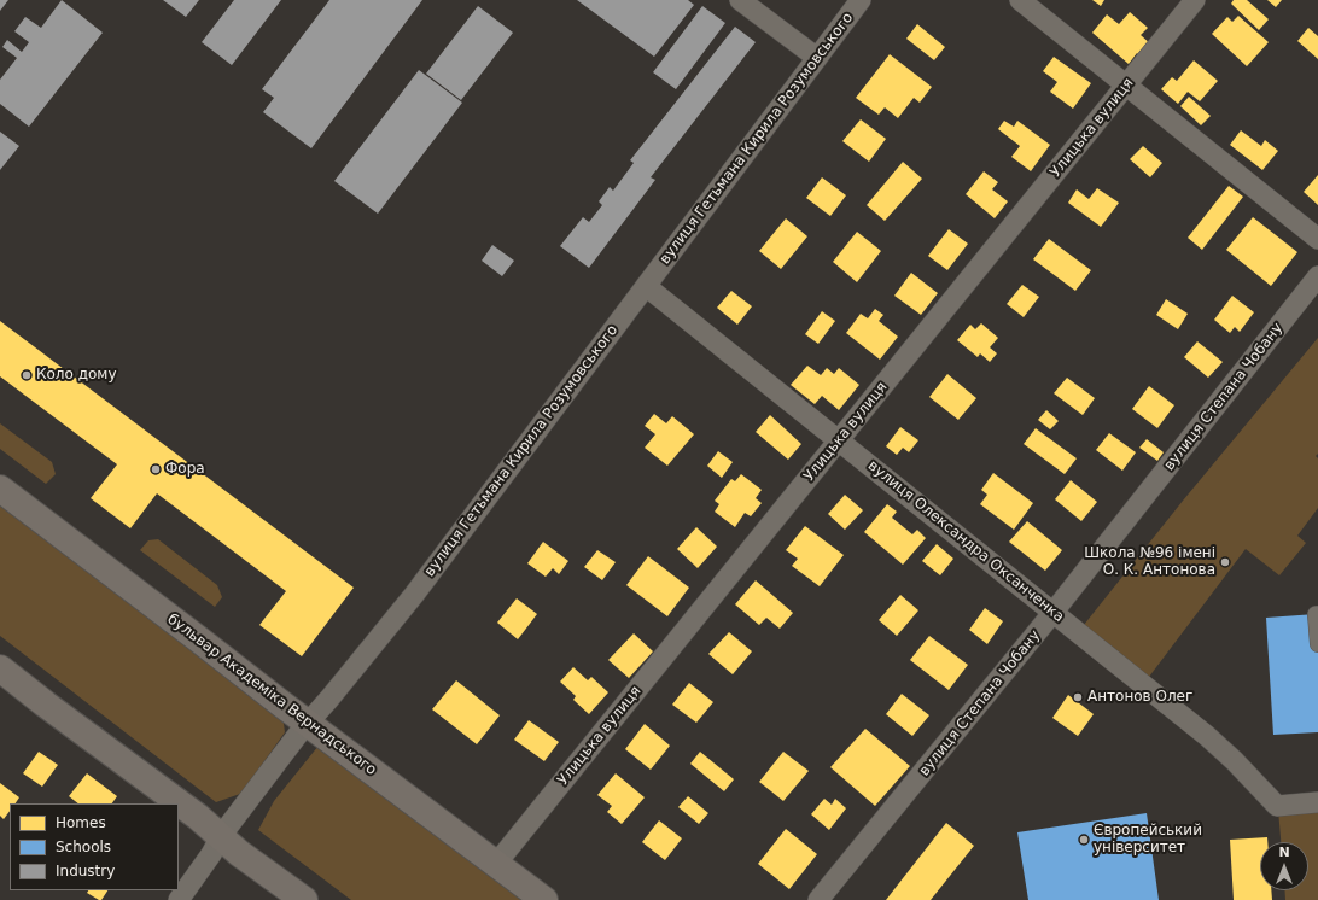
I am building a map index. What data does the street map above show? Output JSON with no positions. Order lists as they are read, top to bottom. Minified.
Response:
{"streets":{"main road":["бульвар Академіка Вернадського"],"street":["Улицька вулиця","вулиця Гетьмана Кирила Розумовського","вулиця Степана Чобану","вулиця Олександра Оксанченка"]},"crossings":[["Улицька вулиця","вулиця Олександра Оксанченка"],["Улицька вулиця","бульвар Академіка Вернадського"],["вулиця Гетьмана Кирила Розумовського","вулиця Олександра Оксанченка"],["вулиця Гетьмана Кирила Розумовського","бульвар Академіка Вернадського"],["вулиця Степана Чобану","вулиця Олександра Оксанченка"]],"places":["Коло дому","Фора","Школа №96 імені О. К. Антонова","Антонов Олег","Європейський університет"],"legend":["Homes","Schools","Industry"],"north":"top"}
